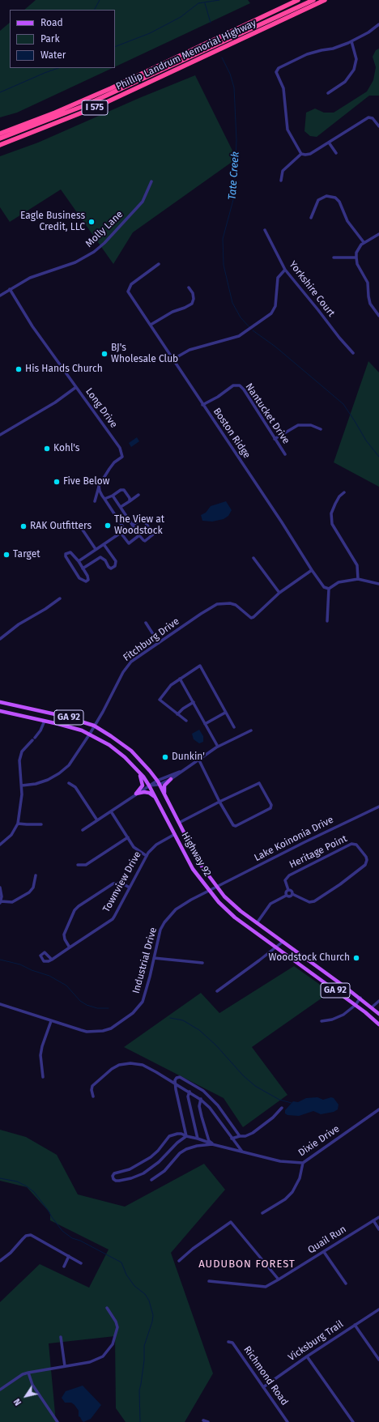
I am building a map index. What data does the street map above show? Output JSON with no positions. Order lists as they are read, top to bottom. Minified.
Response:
{"streets":{"highway":["Phillip Landrum Memorial Highway","I 575"],"main road":["GA 92","Highway 92"],"street":["Molly Lane","Yorkshire Court","Long Drive","Nantucket Drive","Boston Ridge","Fitchburg Drive","Lake Koinonia Drive","Heritage Point","Townview Drive","Industrial Drive","Dixie Drive","Quail Run","Vicksburg Trail","Richmond Road"]},"crossings":[["Molly Lane","Long Drive"],["Nantucket Drive","Boston Ridge"],["Fitchburg Drive","Highway 92"],["Lake Koinonia Drive","Highway 92"],["Lake Koinonia Drive","Industrial Drive"],["Highway 92","Townview Drive"],["Highway 92","Industrial Drive"],["Vicksburg Trail","Richmond Road"]],"districts":["AUDUBON FOREST"],"water":["Tate Creek"],"places":["Eagle Business Credit, LLC","BJ's Wholesale Club","His Hands Church","Kohl's","Five Below","The View at Woodstock","RAK Outfitters","Target","Dunkin'","Woodstock Church"],"legend":["Road","Park","Water"],"north":"bottom left"}
